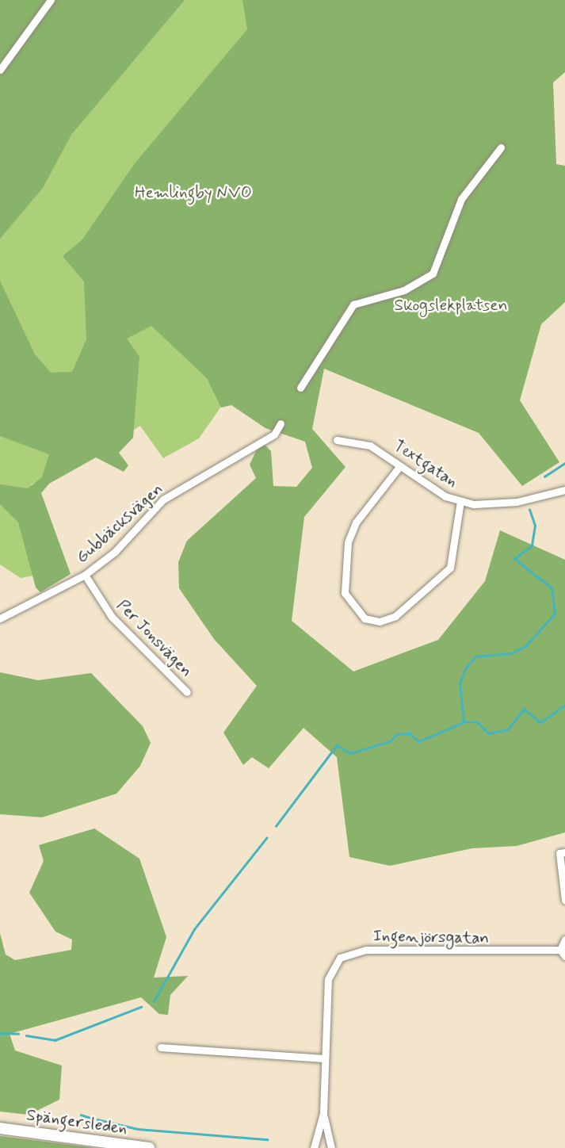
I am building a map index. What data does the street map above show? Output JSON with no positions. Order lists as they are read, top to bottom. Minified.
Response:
{"streets":{"main road":["Spängersleden"],"street":["Textgatan","Gubbäcksvägen","Per Jonsvägen","Ingenjörsgatan"]},"crossings":[["Gubbäcksvägen","Per Jonsvägen"]],"parks":["Hemlingby NVO","Skogslekplatsen"]}
